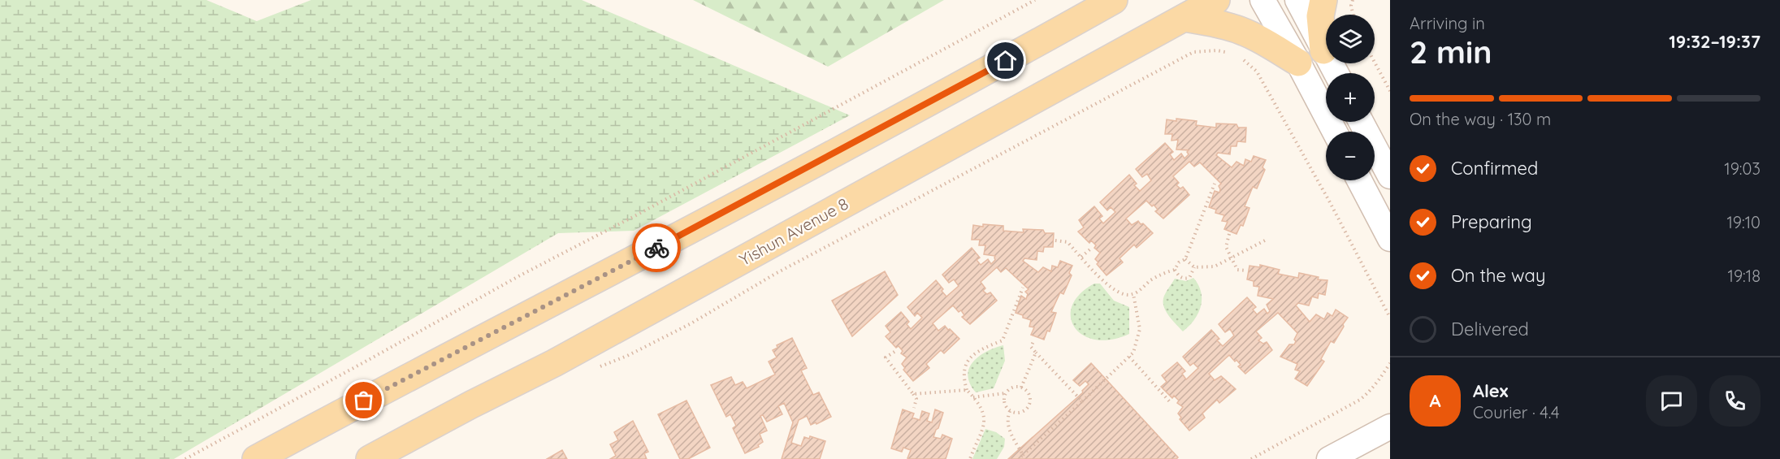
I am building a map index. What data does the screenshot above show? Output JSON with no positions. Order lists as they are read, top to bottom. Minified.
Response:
{"streets":{"main road":["Yishun Avenue 8"]},"page":{"heading":["2 min","Arriving in","19:32–19:37"],"panel":["Alex","Courier · 4.4"],"map_buttons":["+","−"],"bar":"On the way · 130 m","list":[["Confirmed","19:03"],["Preparing","19:10"],["On the way","19:18"],"Delivered"],"round":"A"}}
